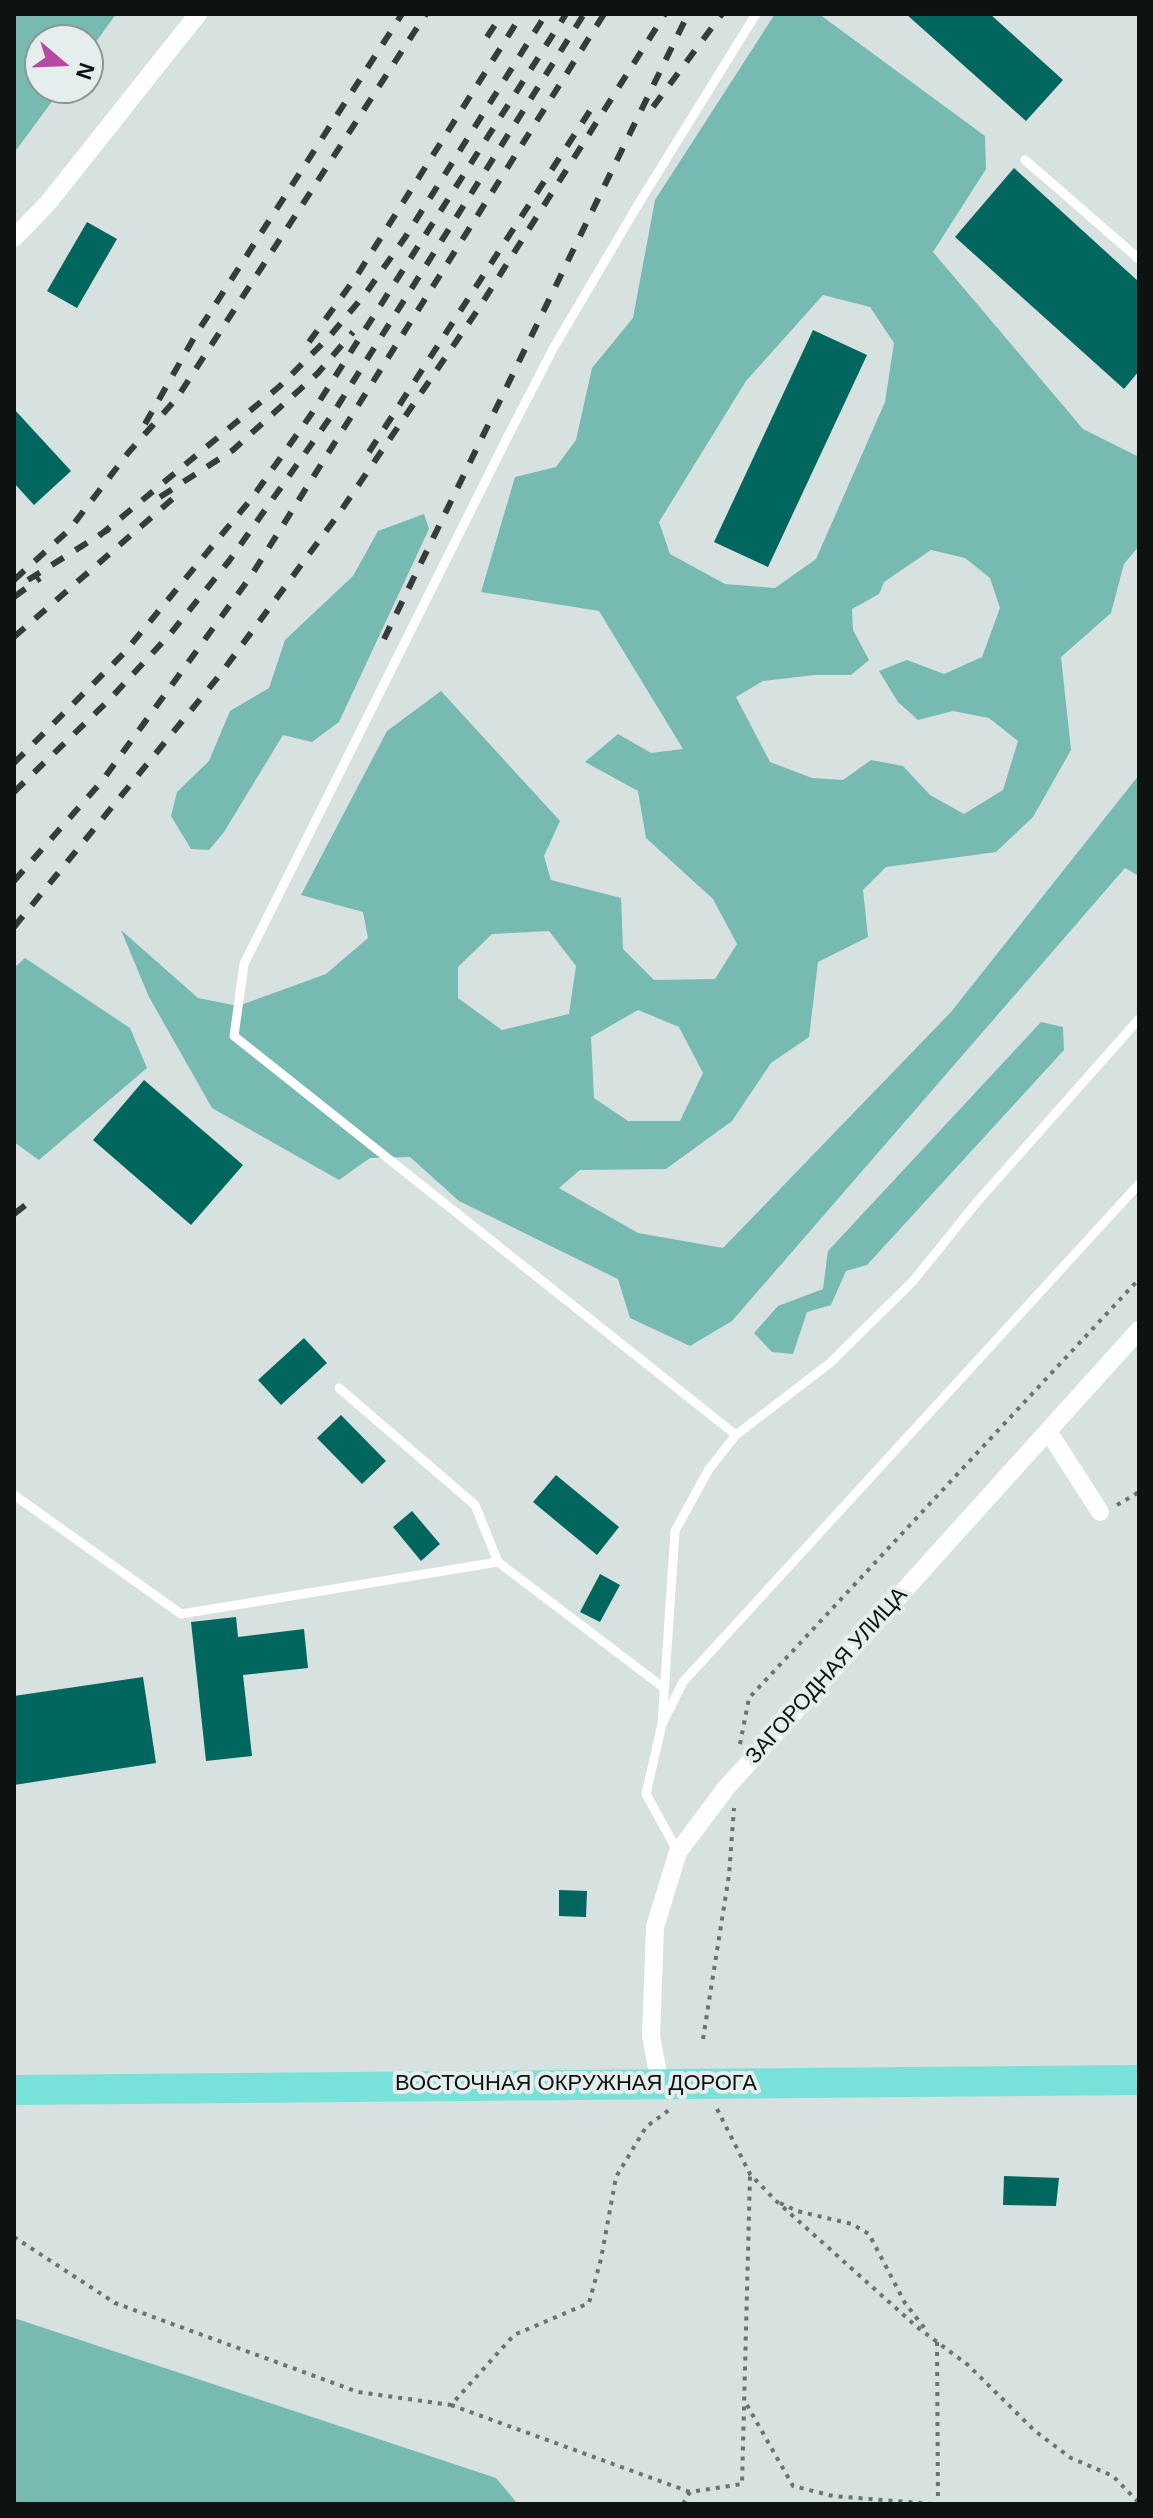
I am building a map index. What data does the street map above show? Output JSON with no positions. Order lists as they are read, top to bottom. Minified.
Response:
{"streets":{"main road":["ВОСТОЧНАЯ ОКРУЖНАЯ ДОРОГА"],"street":["ЗАГОРОДНАЯ УЛИЦА"]},"crossings":[["ЗАГОРОДНАЯ УЛИЦА","ВОСТОЧНАЯ ОКРУЖНАЯ ДОРОГА"]],"north":"right"}
